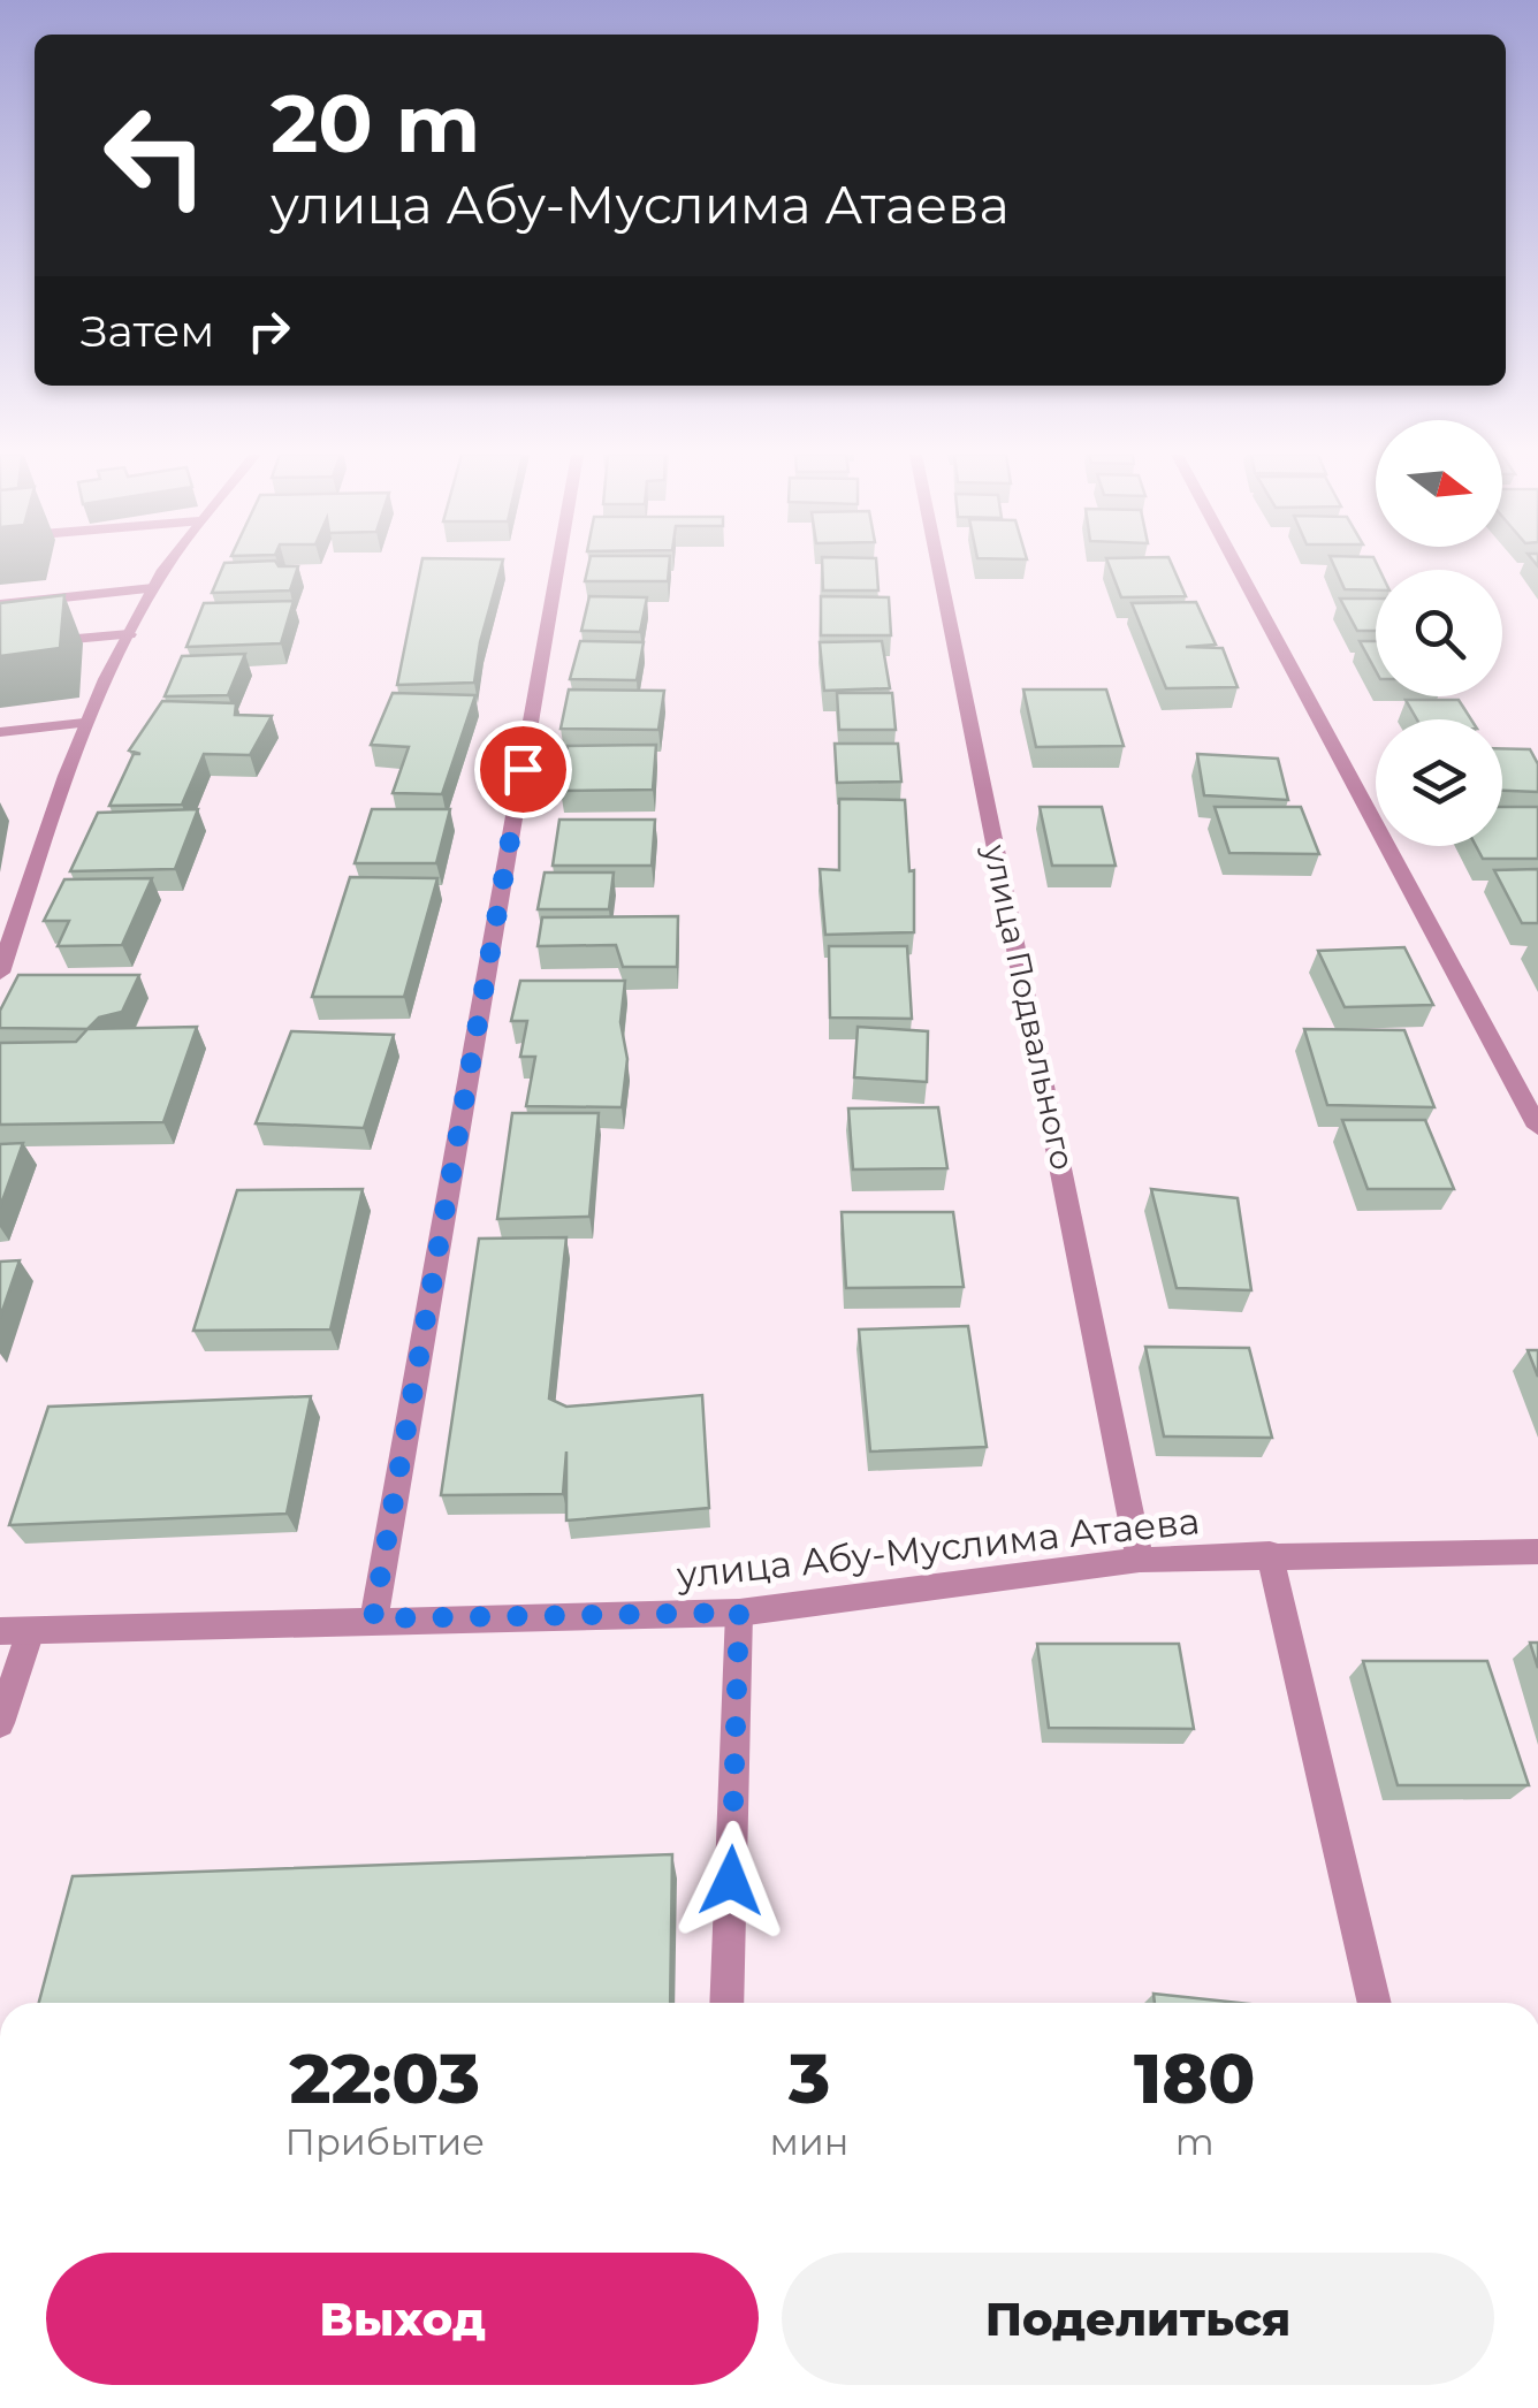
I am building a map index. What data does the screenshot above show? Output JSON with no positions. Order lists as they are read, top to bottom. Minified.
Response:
{"streets":{"street":["улица Подвального","улица Абу-Муслима Атаева"]},"crossings":[["улица Подвального","улица Абу-Муслима Атаева"]],"north":"right","page":{"turn":["20 m","улица Абу-Муслима Атаева"],"then":"Затем","eta":["22:03","Прибытие","3","мин","180","m"],"buttons":["Выход","Поделиться"]}}
